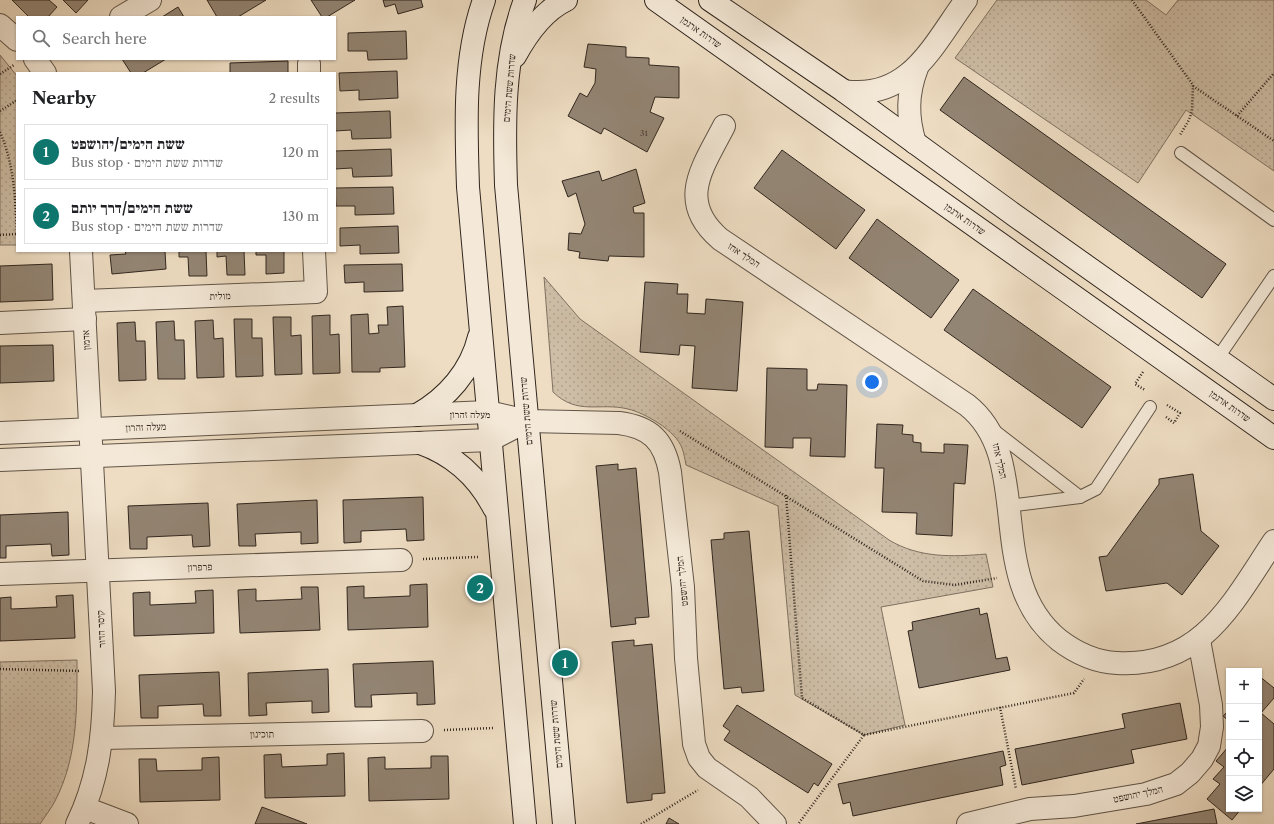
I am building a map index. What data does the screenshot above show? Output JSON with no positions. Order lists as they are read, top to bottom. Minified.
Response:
{"streets":{"street":["שדרות ארגמן","שדרות ששת הימים","המלך אחז","מולית","אדמון","מעלה זהרון","פרפרון","המלך יהושפט","קיסר הדור","תוכינון"]},"crossings":[["שדרות ששת הימים","מעלה זהרון"],["שדרות ששת הימים","המלך יהושפט"],["המלך אחז","המלך יהושפט"],["מולית","אדמון"],["אדמון","מעלה זהרון"],["אדמון","קיסר הדור"],["מעלה זהרון","המלך יהושפט"],["מעלה זהרון","קיסר הדור"],["פרפרון","קיסר הדור"],["קיסר הדור","תוכינון"]],"house_numbers":["31"],"page":{"search":"Search here","heading":["Nearby","2 results"],"list":[{"mark":"1","name":"ששת הימים/יהושפט","note":"Bus stop · שדרות ששת הימים","value":"120 m"},{"mark":"2","name":"ששת הימים/דרך יותם","note":"Bus stop · שדרות ששת הימים","value":"130 m"}],"pins":["2","1"],"map_buttons":["+","−"]}}
